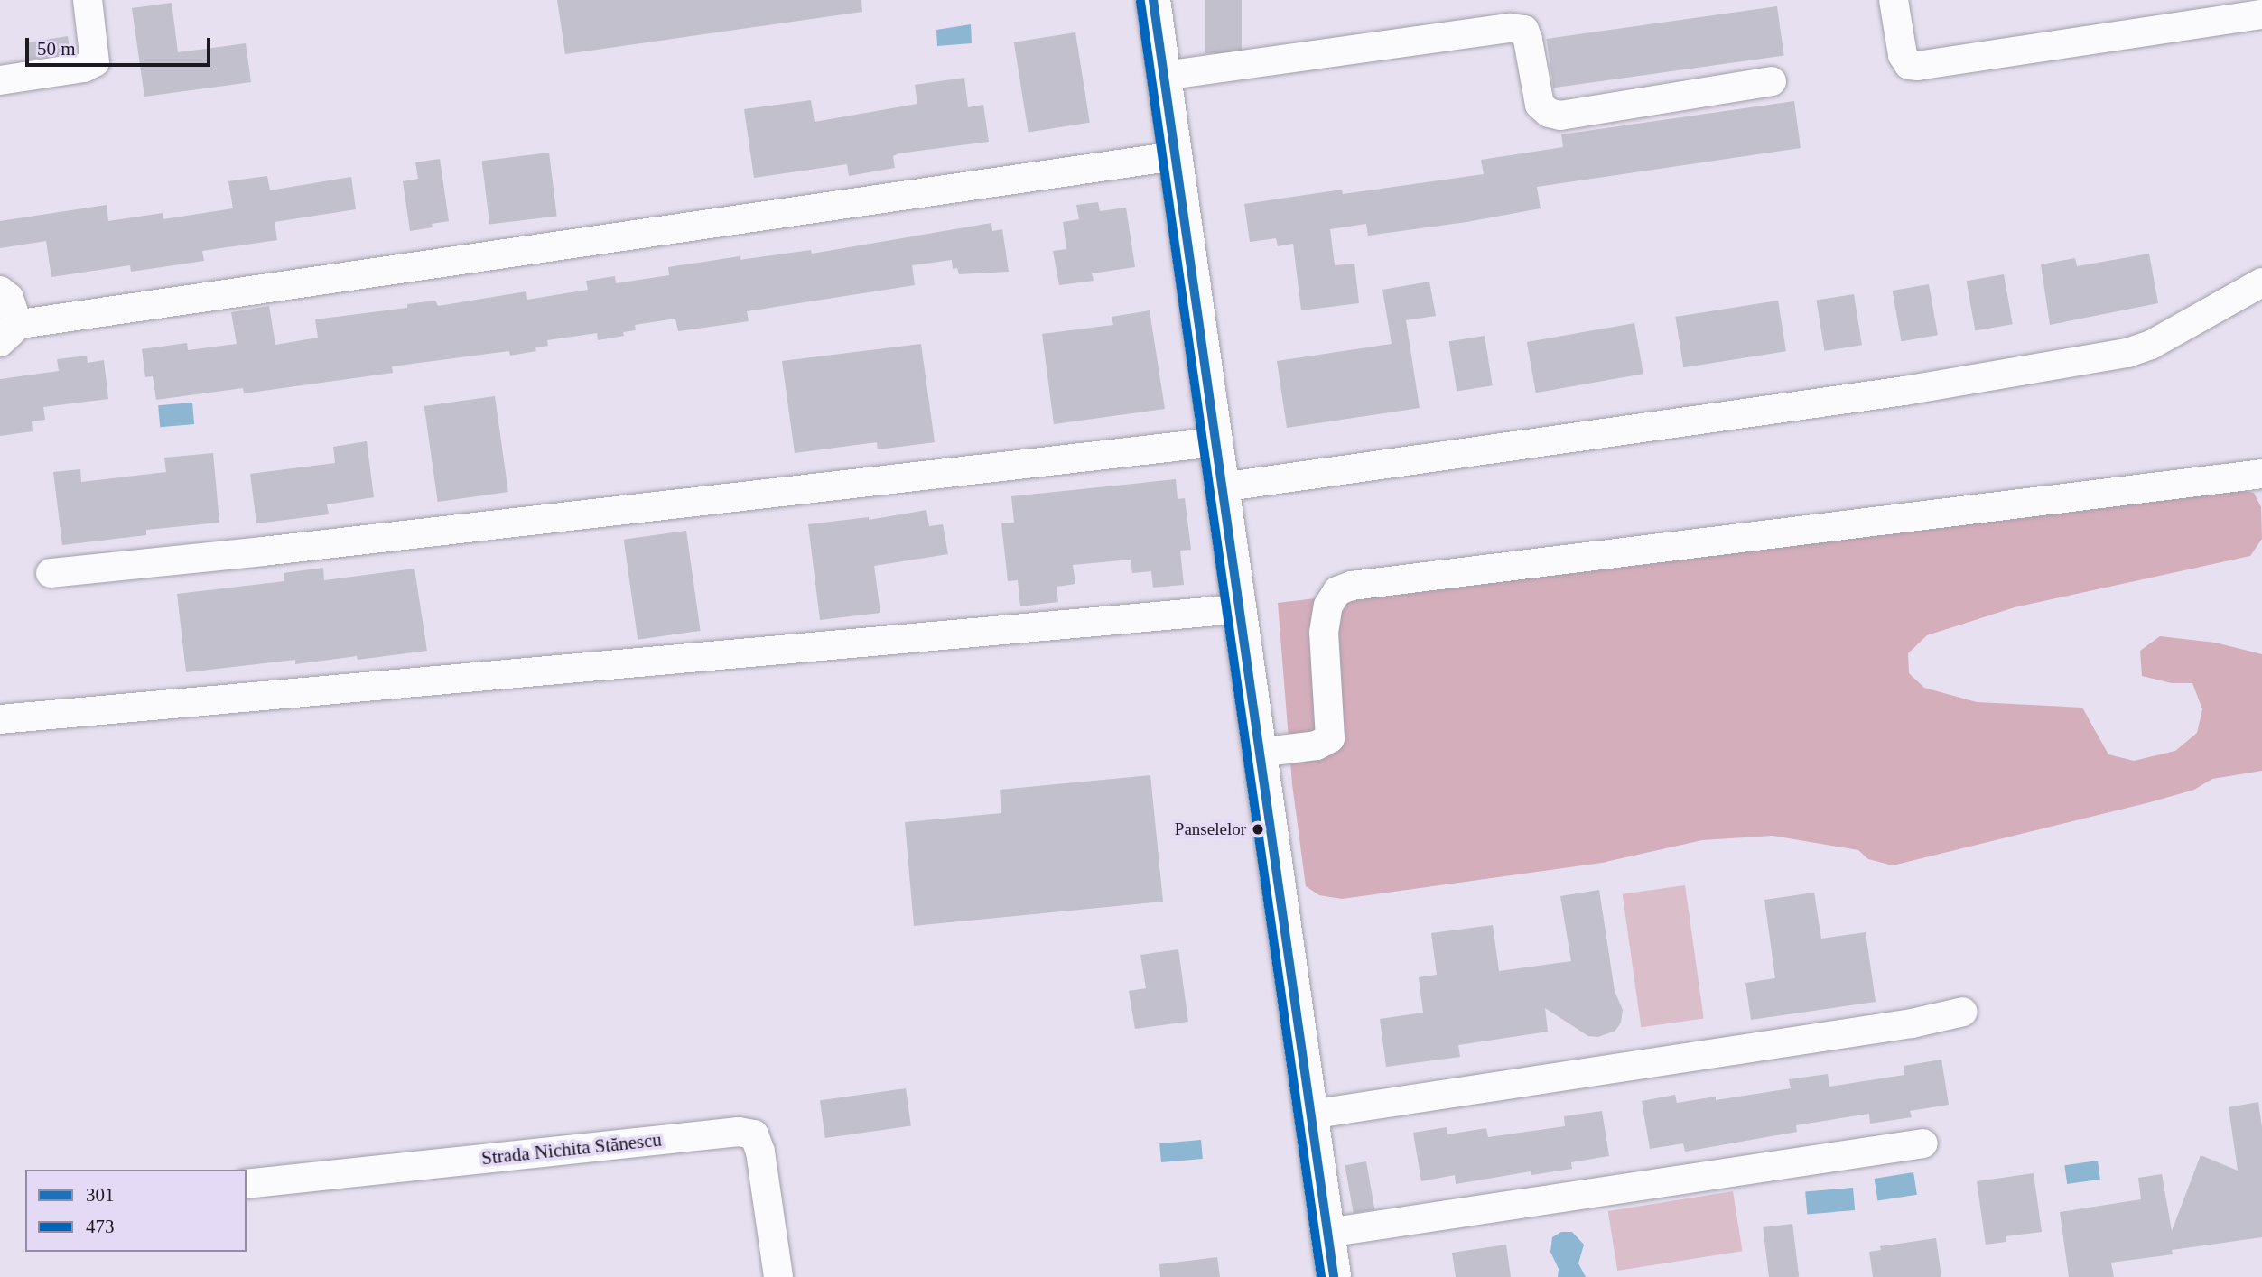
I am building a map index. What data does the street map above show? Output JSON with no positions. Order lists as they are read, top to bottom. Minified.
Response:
{"streets":{"street":["Strada Nichita Stănescu"]},"places":["Panselelor"],"lines":["transit line 301","transit line 473"],"legend":["301","473"],"scale_bar":"50 m"}
